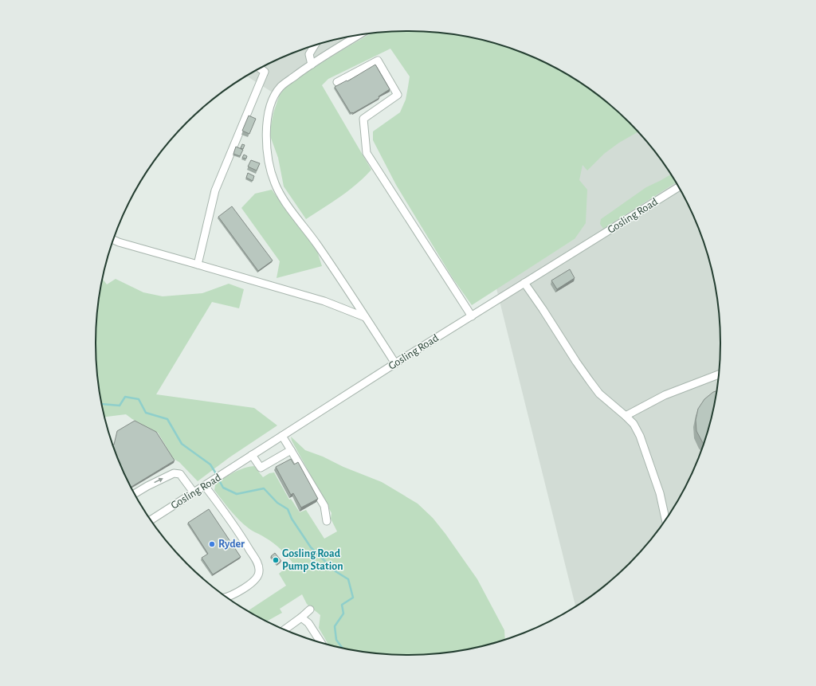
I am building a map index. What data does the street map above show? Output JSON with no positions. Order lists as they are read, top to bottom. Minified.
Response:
{"streets":{"street":["Gosling Road"]},"places":["Ryder","Gosling Road Pump Station"]}
